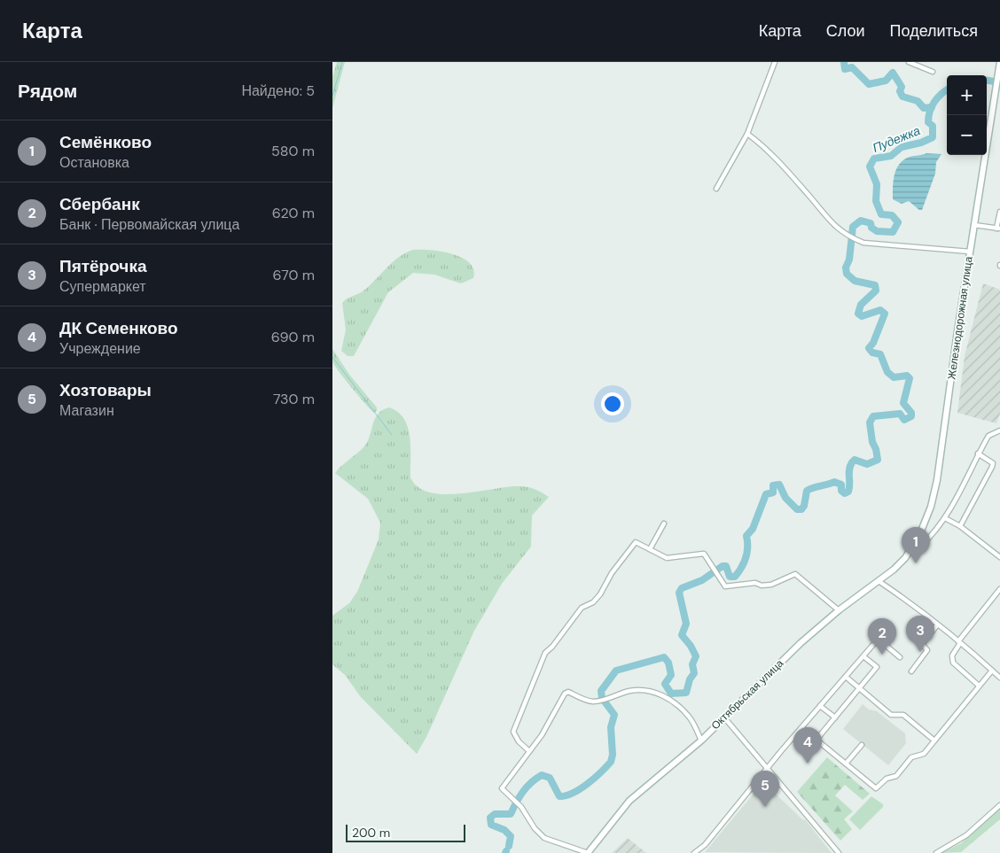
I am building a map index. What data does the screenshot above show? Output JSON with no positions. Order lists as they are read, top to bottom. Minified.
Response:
{"streets":{"street":["Железнодорожная улица","Октябрьская улица"]},"crossings":[["Железнодорожная улица","Октябрьская улица"]],"water":["Пудежка"],"scale_bar":"200 m","page":{"header":"Карта","nav":["Карта","Слои","Поделиться"],"heading":["Рядом","Найдено: 5"],"map_buttons":["+","−"],"list":[{"mark":"1","name":"Семёнково","note":"Остановка","value":"580 m"},{"mark":"2","name":"Сбербанк","note":"Банк · Первомайская улица","value":"620 m"},{"mark":"3","name":"Пятёрочка","note":"Супермаркет","value":"670 m"},{"mark":"4","name":"ДК Семенково","note":"Учреждение","value":"690 m"},{"mark":"5","name":"Хозтовары","note":"Магазин","value":"730 m"}],"pins":["1","3","2","4","5"],"scale":"200 m"}}
